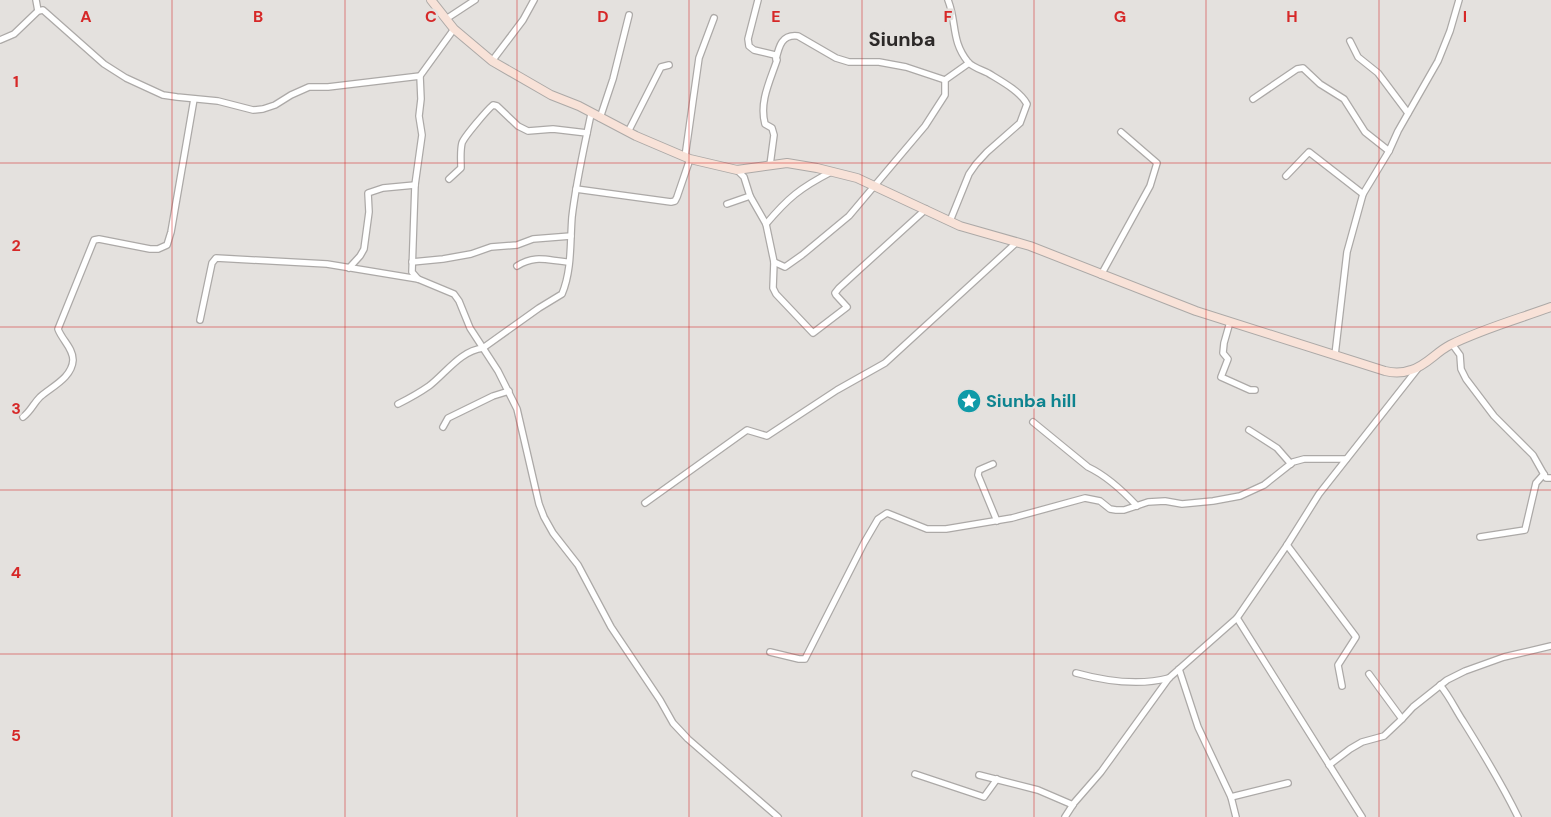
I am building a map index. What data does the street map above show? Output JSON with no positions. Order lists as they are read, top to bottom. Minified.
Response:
{"districts":["Siunba"],"places":{"place":["Siunba hill"]},"grid":{"columns":["A","B","C","D","E","F","G","H","I"],"rows":["1","2","3","4","5"]}}
